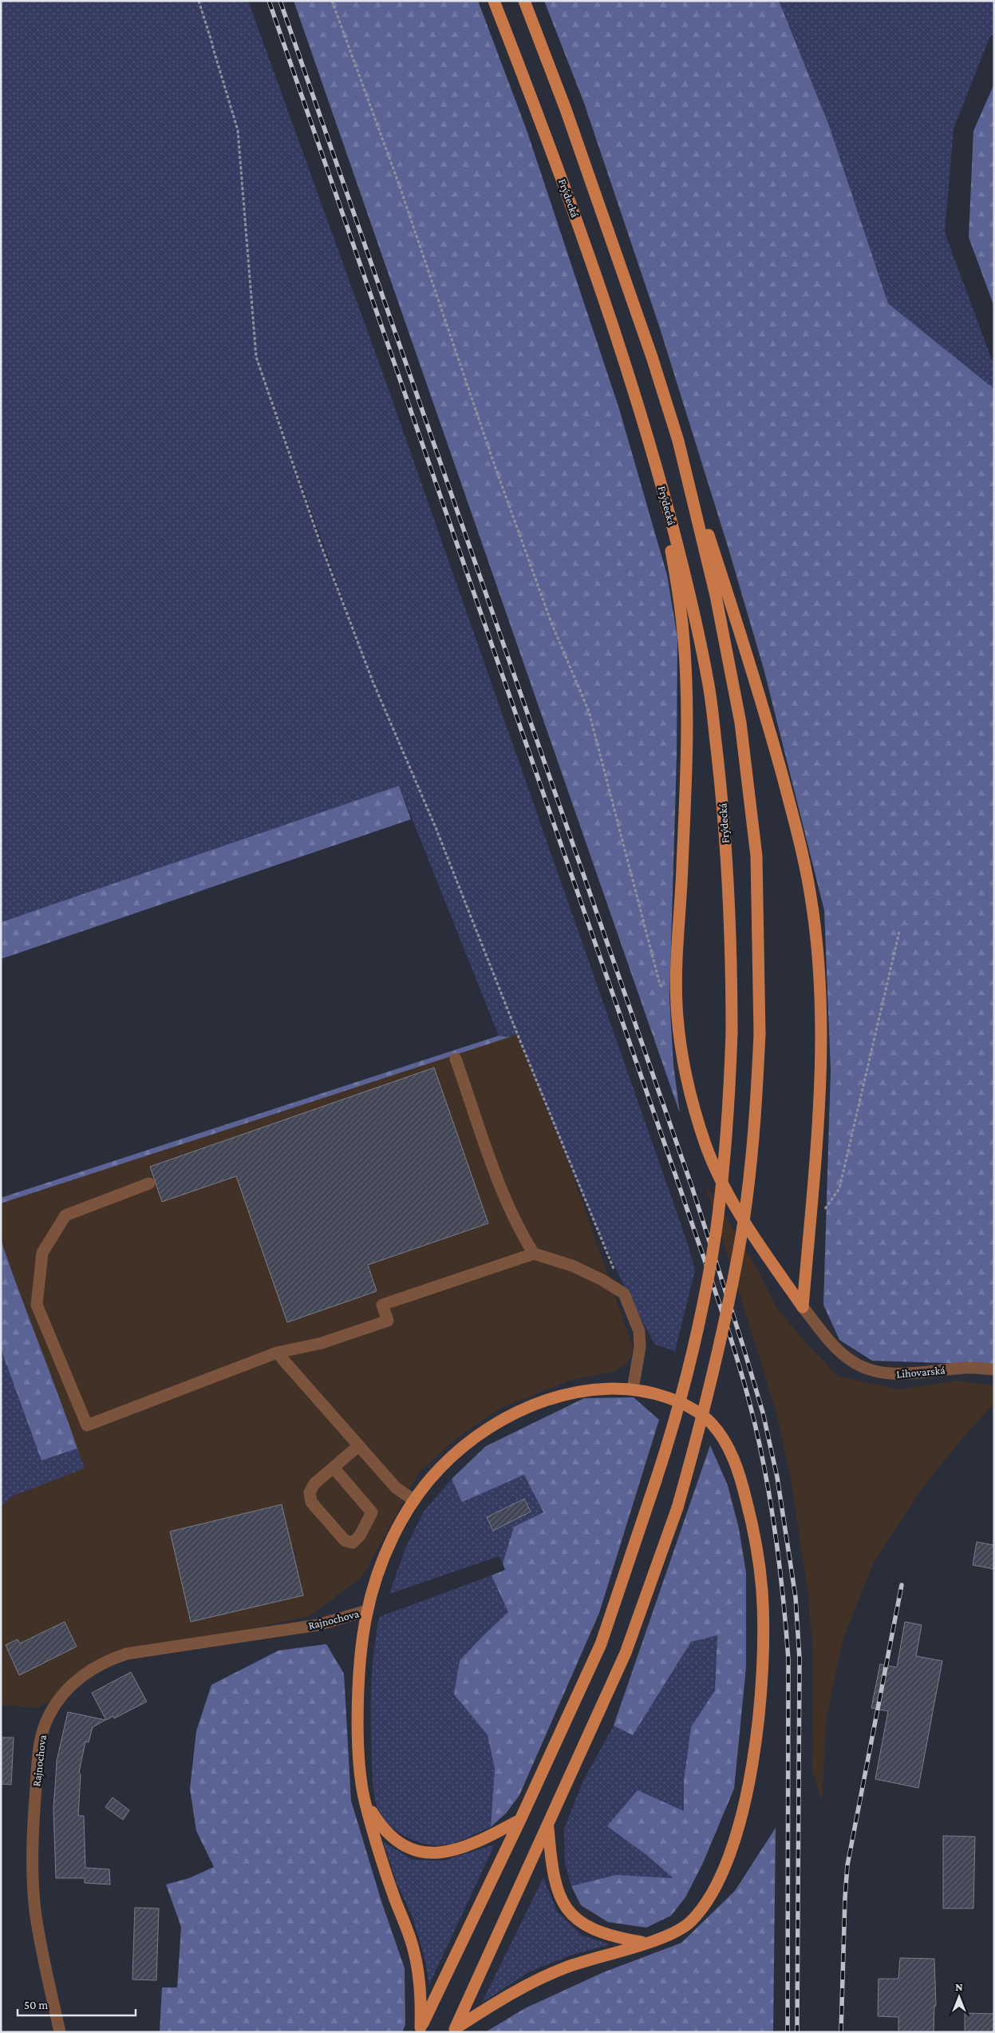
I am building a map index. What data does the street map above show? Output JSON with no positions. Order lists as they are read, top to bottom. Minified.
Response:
{"streets":{"main road":["Frýdecká"],"street":["Lihovarská","Rajnochova"]},"scale_bar":"50 m","north":"top"}
